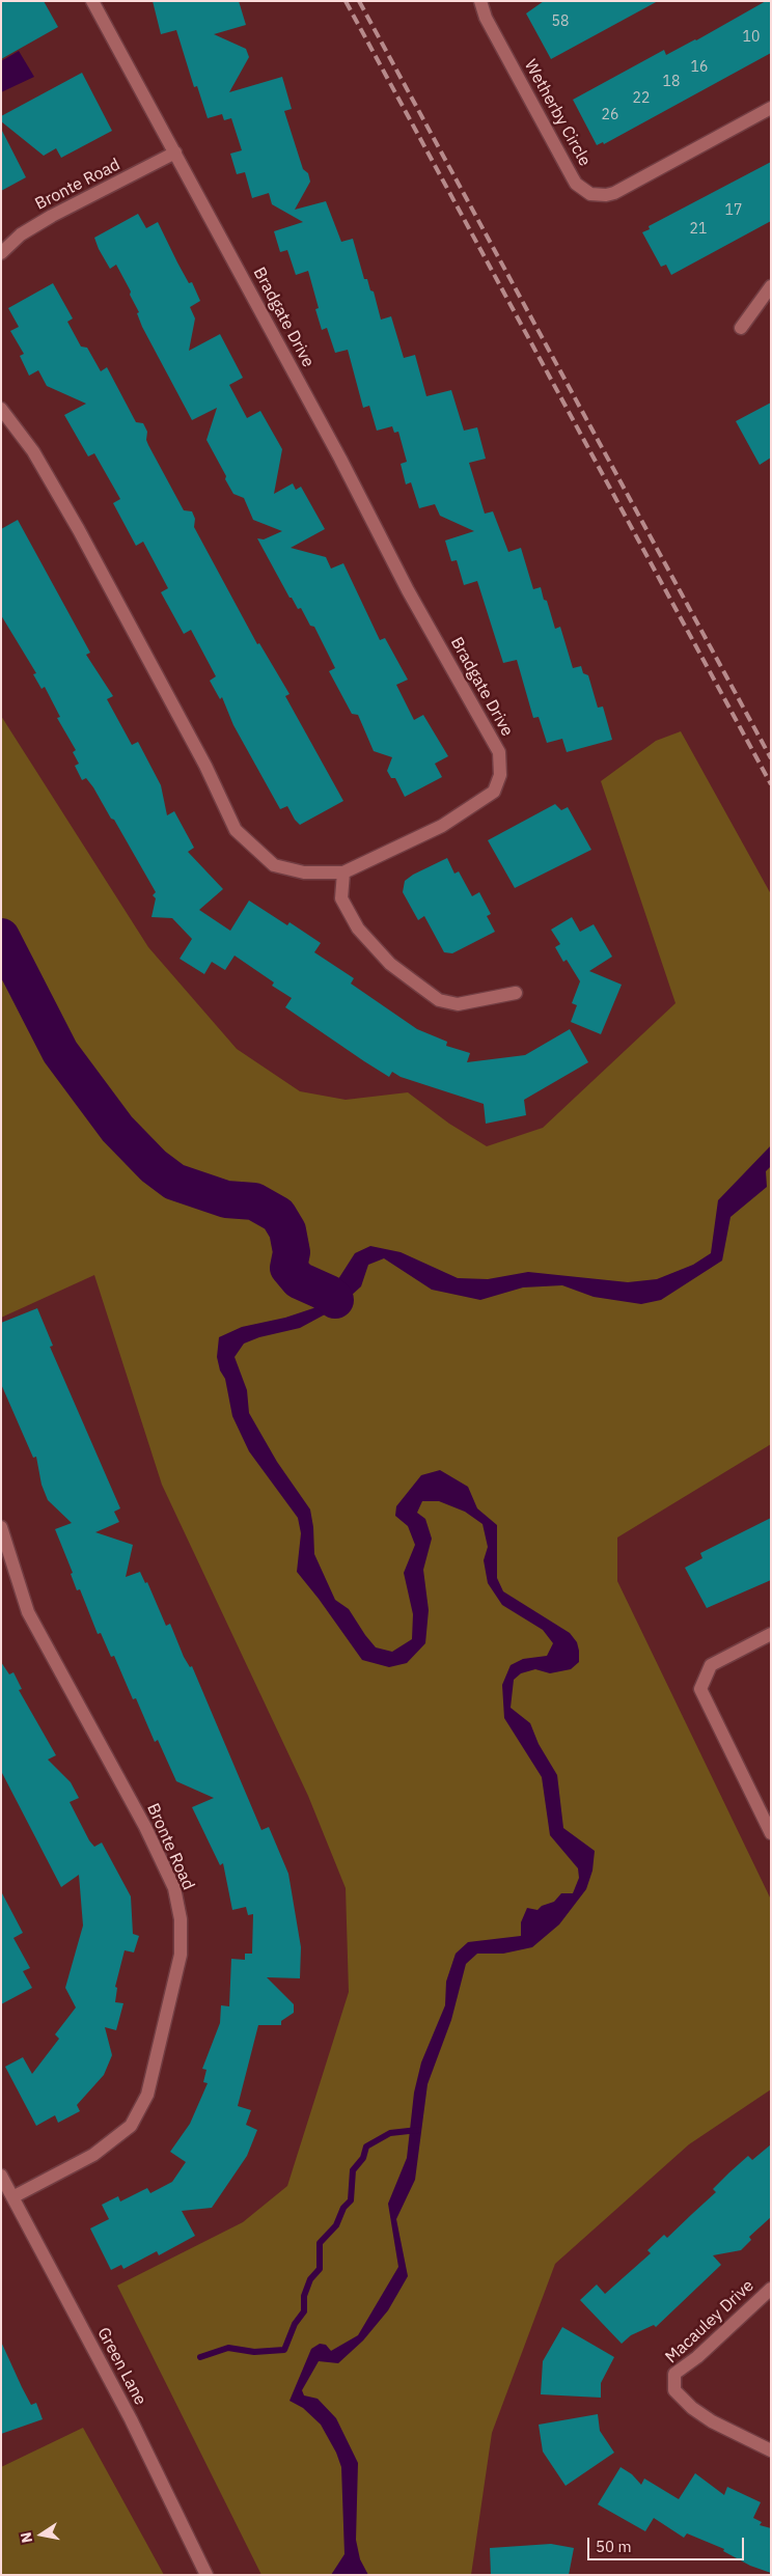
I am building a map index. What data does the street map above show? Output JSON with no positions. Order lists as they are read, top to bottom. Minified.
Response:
{"streets":{"street":["Wetherby Circle","Bronte Road","Bradgate Drive","Macauley Drive","Green Lane"]},"crossings":[["Bronte Road","Bradgate Drive"],["Bronte Road","Green Lane"]],"house_numbers":["58","10","16","18","22","26","17","21"],"scale_bar":"50 m","north":"left"}
